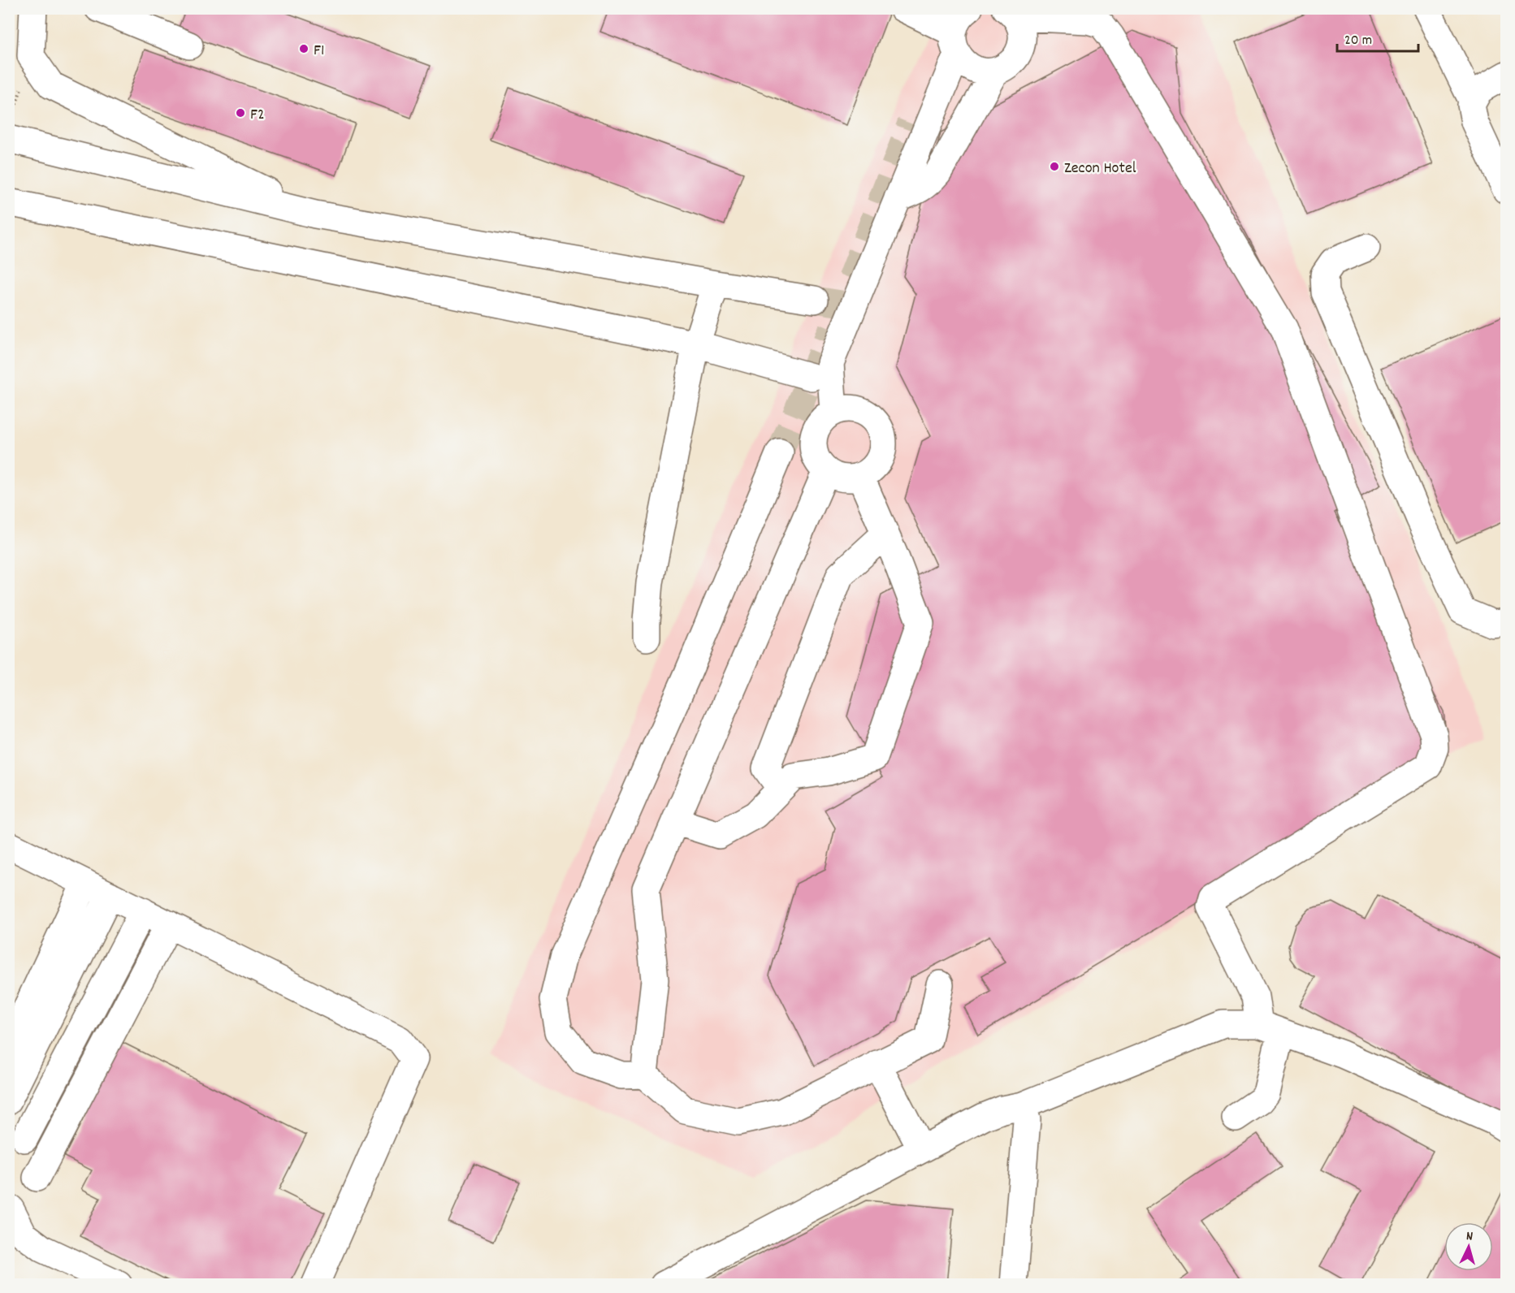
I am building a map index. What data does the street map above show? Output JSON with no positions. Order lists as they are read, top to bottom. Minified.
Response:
{"places":["F1","F2","Zecon Hotel"],"scale_bar":"20 m","north":"top"}
